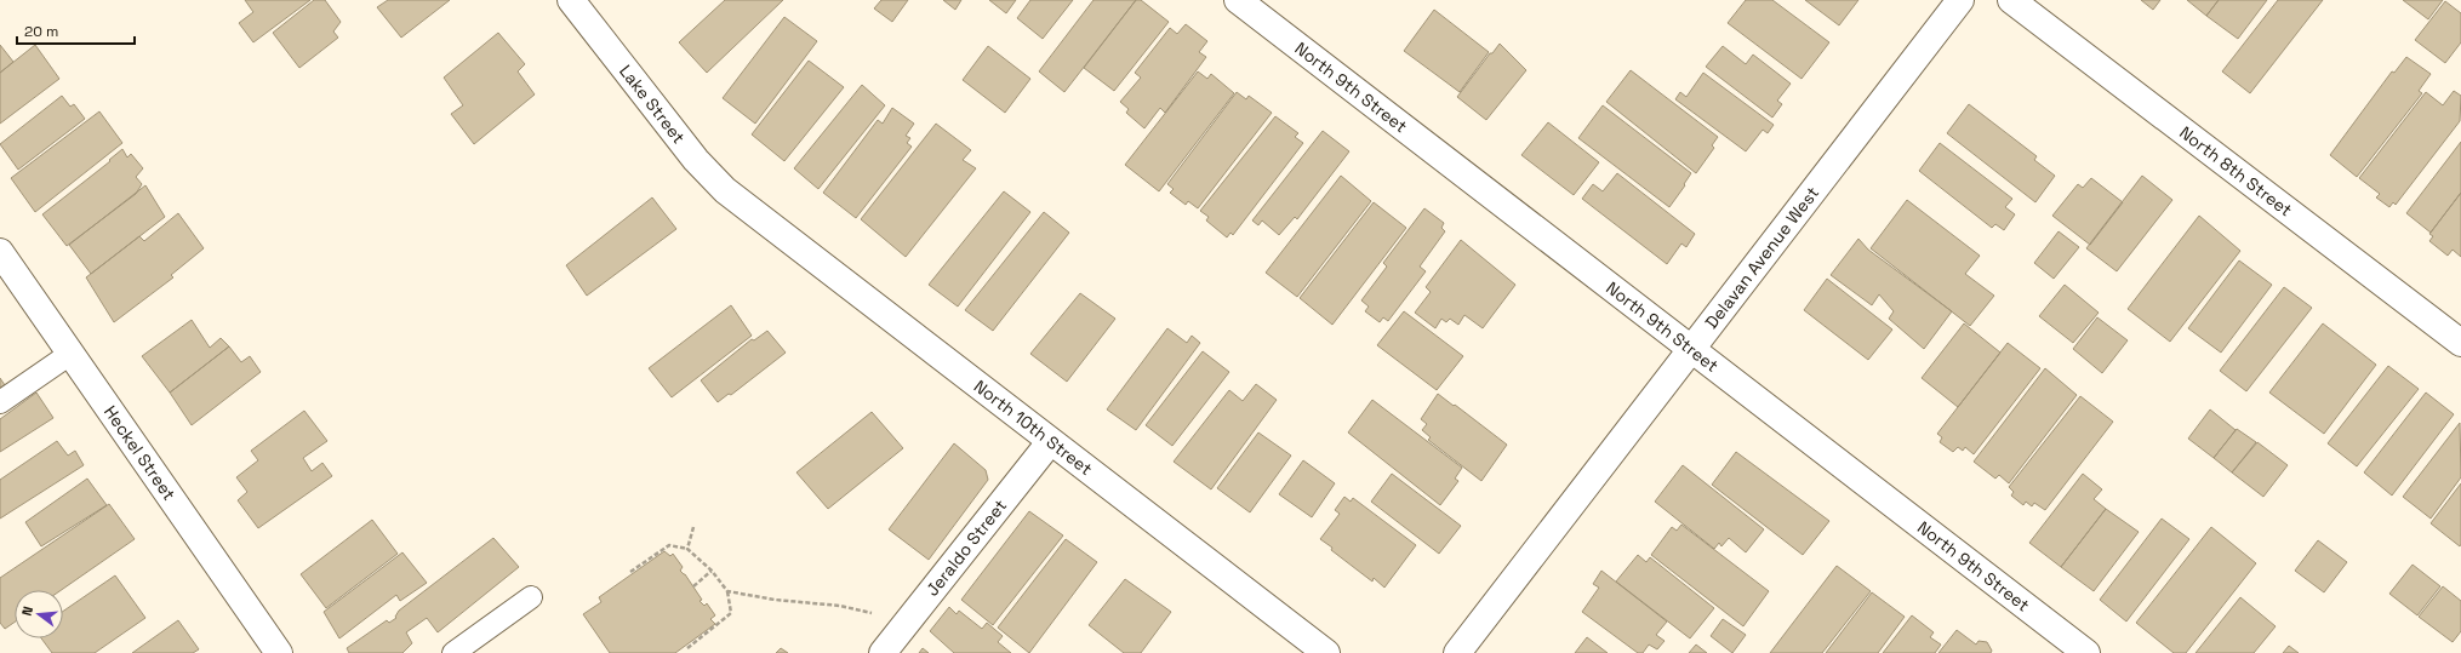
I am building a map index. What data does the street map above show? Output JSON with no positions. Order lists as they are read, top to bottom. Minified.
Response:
{"streets":{"street":["North 9th Street","Lake Street","North 8th Street","Delavan Avenue West","North 10th Street","Heckel Street","Jeraldo Street"]},"crossings":[["North 9th Street","Delavan Avenue West"],["Lake Street","North 10th Street"],["North 10th Street","Jeraldo Street"]],"scale_bar":"20 m","north":"left"}
